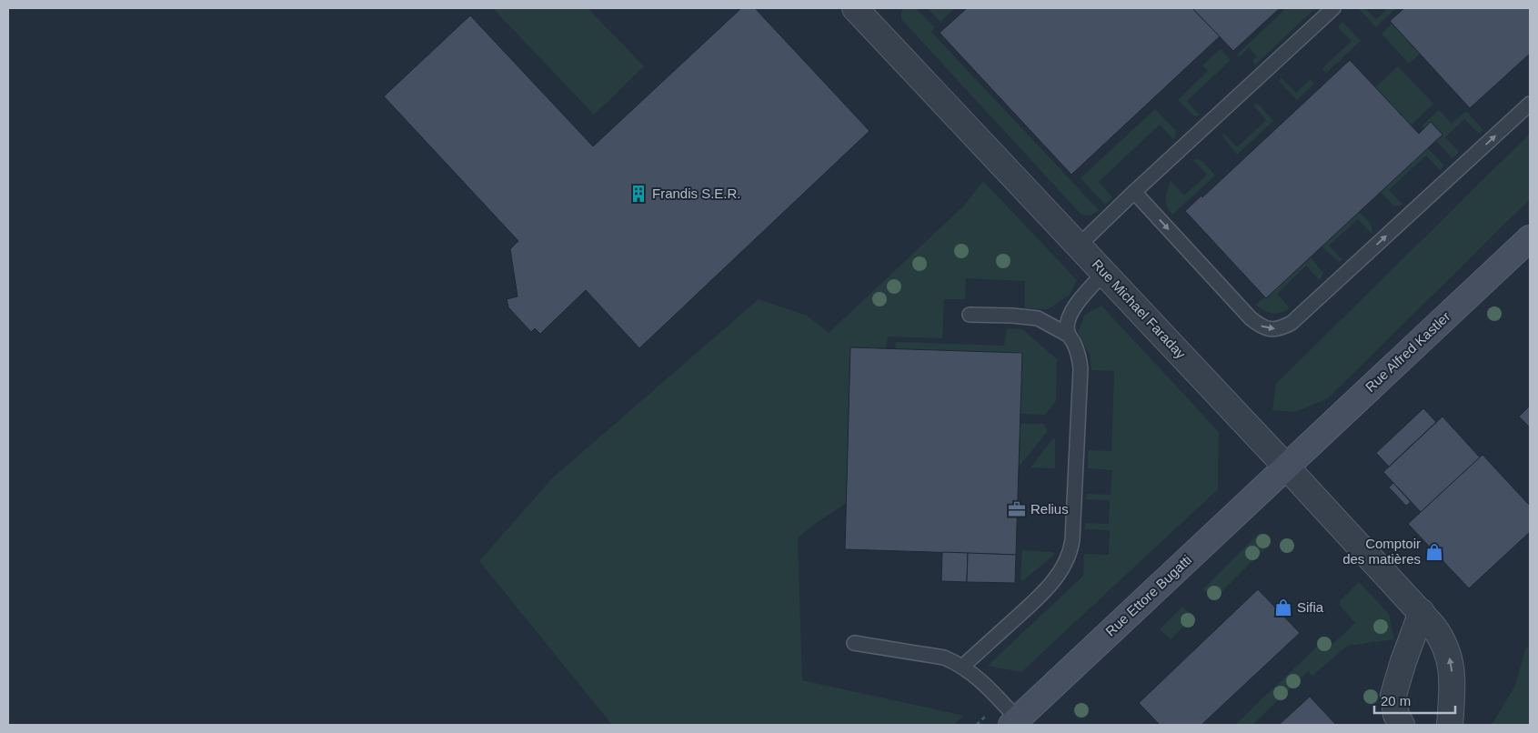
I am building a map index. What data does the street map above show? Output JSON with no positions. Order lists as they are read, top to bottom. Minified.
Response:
{"streets":{"main road":["Rue Alfred Kastler","Rue Ettore Bugatti"],"street":["Rue Michael Faraday"]},"crossings":[["Rue Michael Faraday","Rue Alfred Kastler"],["Rue Michael Faraday","Rue Ettore Bugatti"],["Rue Alfred Kastler","Rue Ettore Bugatti"]],"places":{"building":["Frandis S.E.R."],"office":["Relius"],"shop":["Comptoir des matières","Sifia"]},"scale_bar":"20 m"}
